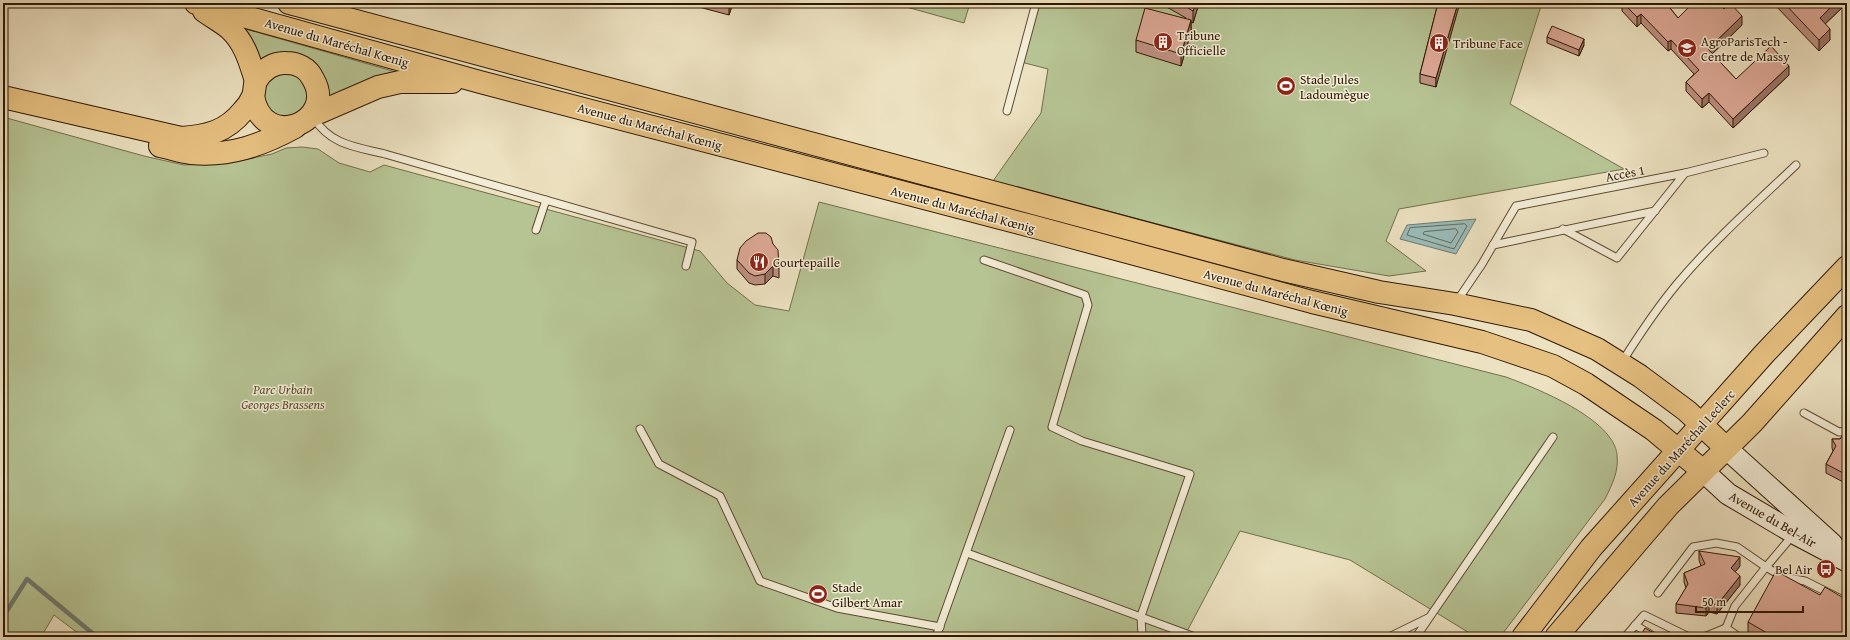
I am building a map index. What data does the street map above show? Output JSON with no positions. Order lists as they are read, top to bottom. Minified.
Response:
{"streets":{"main road":["Avenue du Maréchal Kœnig","Avenue du Maréchal Leclerc"],"street":["Avenue du Bel-Air"],"lane":["Accès 1"]},"crossings":[["Avenue du Maréchal Kœnig","Accès 1"],["Avenue du Maréchal Kœnig","Avenue du Maréchal Leclerc"],["Avenue du Maréchal Kœnig","Avenue du Bel-Air"]],"parks":["Parc Urbain Georges Brassens"],"places":{"building":["Tribune Officielle","Tribune Face"],"school or university":["AgroParisTech - Centre de Massy"],"sports":["Stade Jules Ladoumègue","Stade Gilbert Amar"],"restaurant":["Courtepaille"],"bus stop":["Bel Air"]},"scale_bar":"50 m"}
